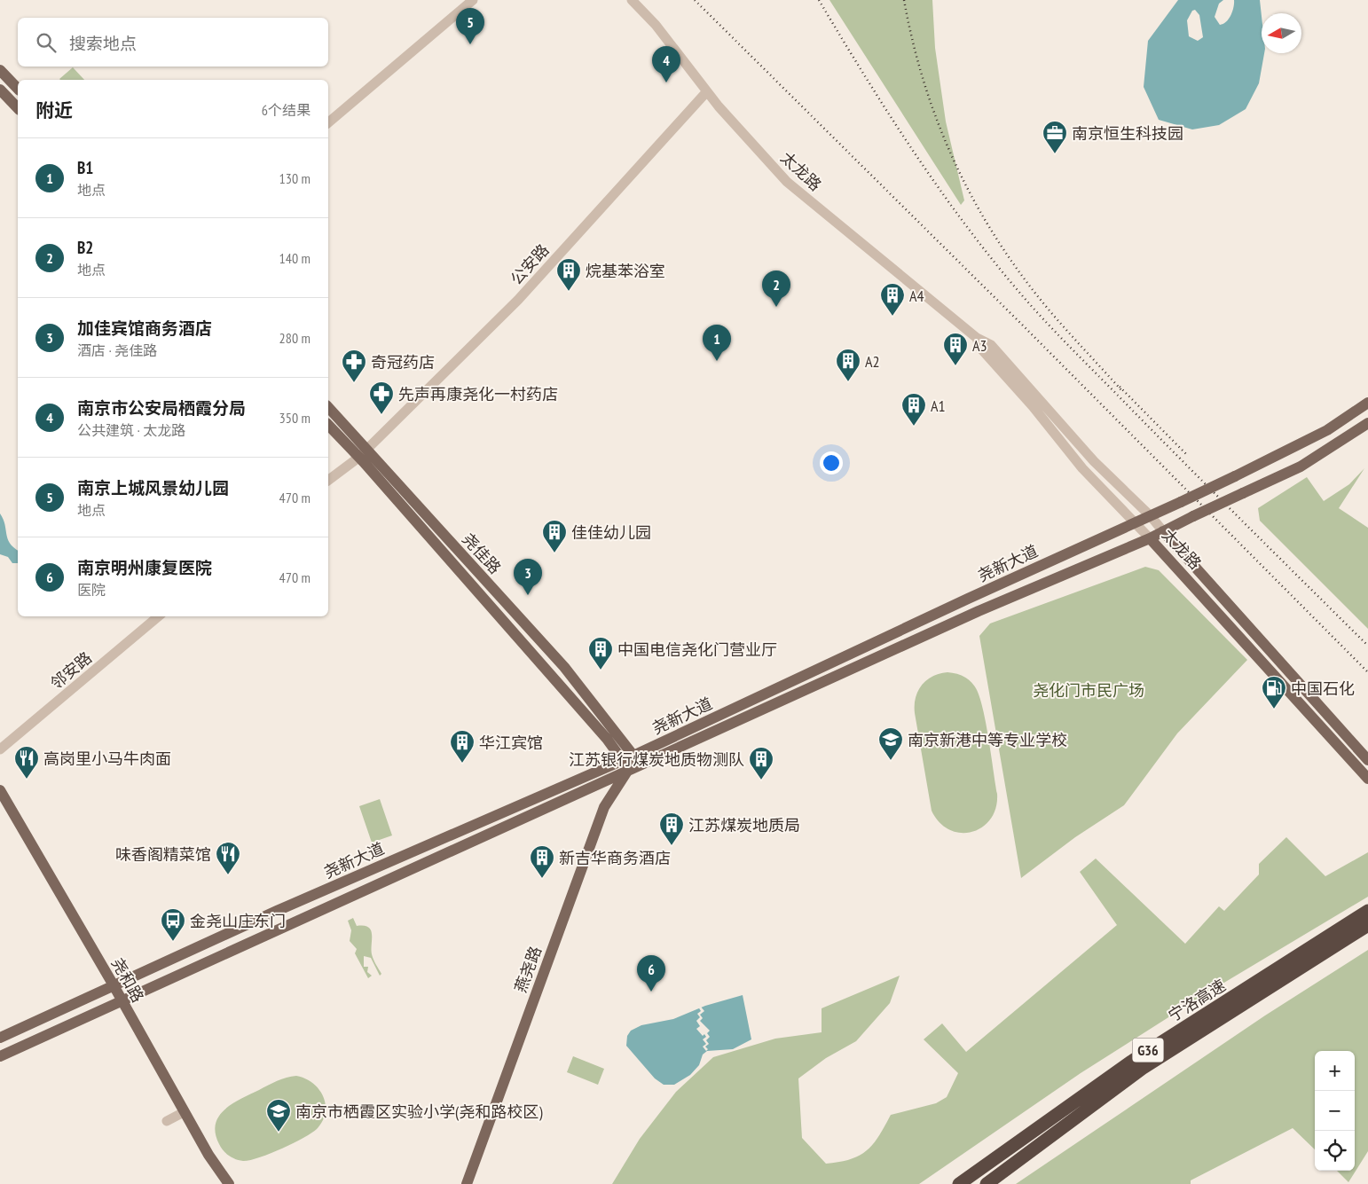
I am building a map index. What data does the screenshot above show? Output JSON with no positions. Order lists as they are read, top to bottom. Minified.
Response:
{"streets":{"highway":["宁洛高速","G36"],"main road":["太龙路","尧佳路","尧新大道","燕尧路","尧和路"],"street":["公安路","邻安路"]},"crossings":[["太龙路","公安路"],["太龙路","尧新大道"],["公安路","尧佳路"],["尧佳路","尧新大道"],["尧佳路","燕尧路"],["尧新大道","燕尧路"],["尧新大道","尧和路"]],"parks":["尧化门市民广场"],"places":{"office":["南京恒生科技园"],"building":["烷基苯浴室","A4","A3","A2","A1","佳佳幼儿园","中国电信尧化门营业厅","华江宾馆","江苏银行煤炭地质物测队","江苏煤炭地质局","新吉华商务酒店"],"pharmacy":["奇冠药店","先声再康尧化一村药店"],"fuel station":["中国石化"],"school or university":["南京新港中等专业学校","南京市栖霞区实验小学(尧和路校区)"],"restaurant":["高岗里小马牛肉面","味香阁精菜馆"],"bus stop":["金尧山庄东门"]},"north":"left","page":{"pins":["5","4","2","1","3","6"],"search":"搜索地点","heading":["附近","6个结果"],"list":[{"mark":"1","name":"B1","note":"地点","value":"130 m"},{"mark":"2","name":"B2","note":"地点","value":"140 m"},{"mark":"3","name":"加佳宾馆商务酒店","note":"酒店 · 尧佳路","value":"280 m"},{"mark":"4","name":"南京市公安局栖霞分局","note":"公共建筑 · 太龙路","value":"350 m"},{"mark":"5","name":"南京上城风景幼儿园","note":"地点","value":"470 m"},{"mark":"6","name":"南京明州康复医院","note":"医院","value":"470 m"}],"map_buttons":["+","−"]}}
